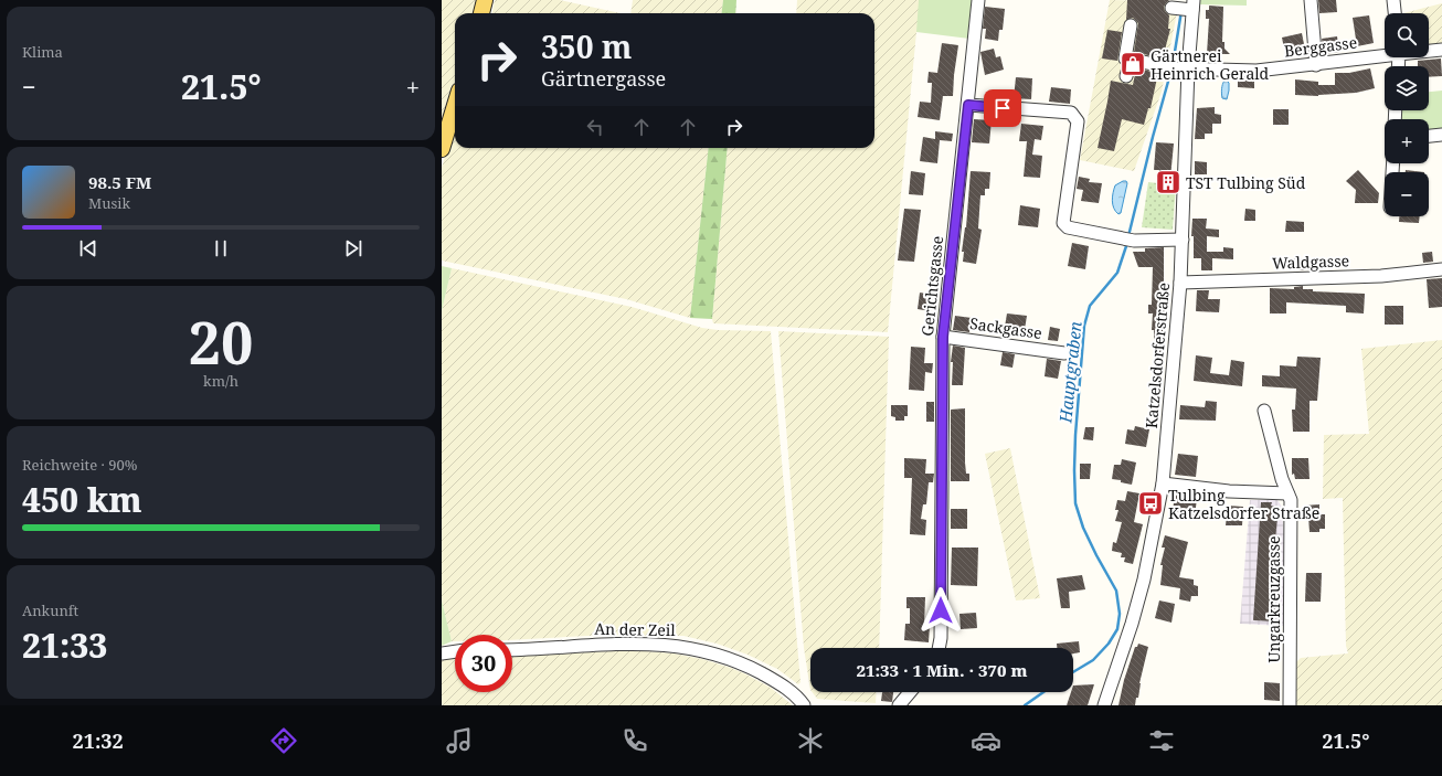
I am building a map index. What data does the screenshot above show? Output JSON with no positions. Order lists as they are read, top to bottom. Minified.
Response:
{"streets":{"street":["Berggasse","Waldgasse","Gerichtsgasse","Sackgasse","Katzelsdorferstraße","Ungarkreuzgasse","An der Zeil"]},"crossings":[["Berggasse","Katzelsdorferstraße"],["Waldgasse","Katzelsdorferstraße"],["Gerichtsgasse","Sackgasse"]],"water":["Hauptgraben"],"places":{"shop":["Gärtnerei Heinrich Gerald"],"building":["TST Tulbing Süd"],"bus stop":["Tulbing Katzelsdorfer Straße"]},"page":{"tile":["Klima",["20","km/h"],["Reichweite · 90%","450 km"],["Ankunft","21:33"]],"map_buttons":["+","−"],"turn":["350 m","Gärtnergasse"],"heat":["−","21.5°","+"],"song":["98.5 FM","Musik"],"limit":"30","trip":"21:33 · 1 Min. · 370 m","tabs":["21:32","21.5°"]}}
